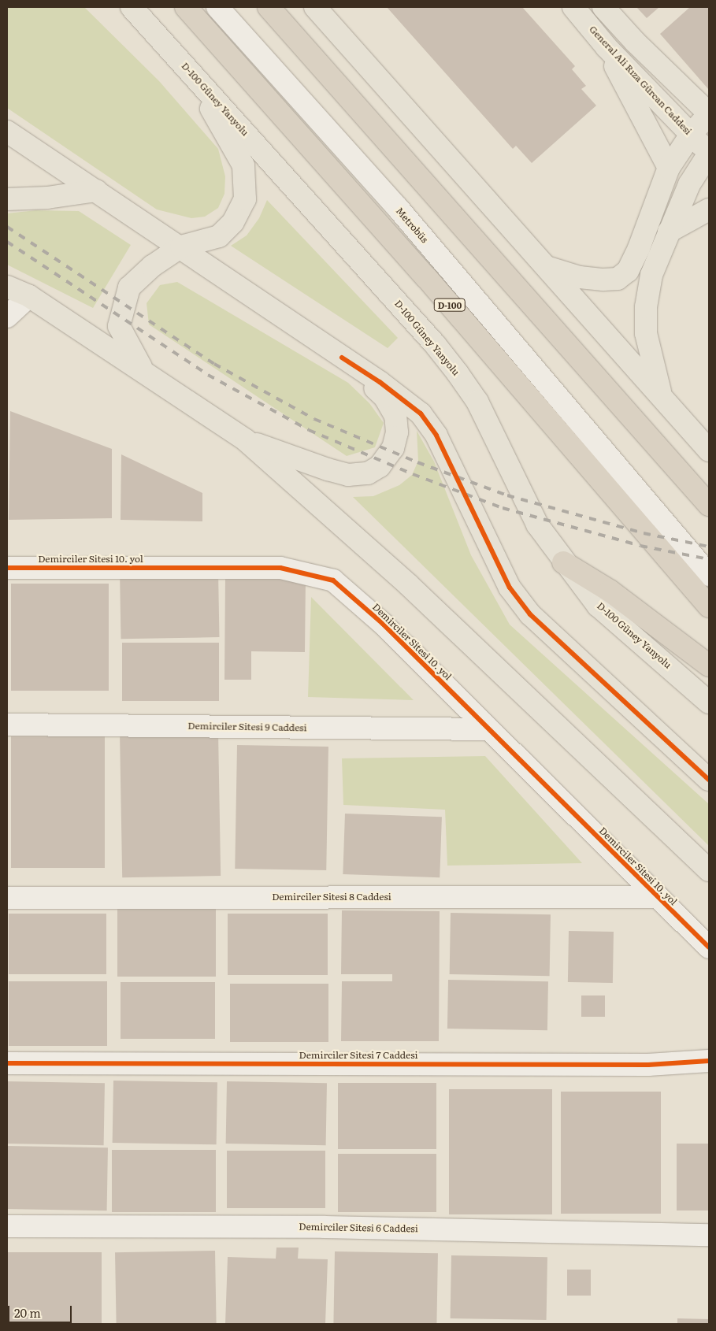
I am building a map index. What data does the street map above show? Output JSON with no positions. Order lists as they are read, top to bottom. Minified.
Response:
{"streets":{"highway":["D-100"],"main road":["General Ali Rıza Gürcan Caddesi","D-100 Güney Yanyolu"],"street":["Metrobüs","Demirciler Sitesi 10. yol","Demirciler Sitesi 9 Caddesi","Demirciler Sitesi 8 Caddesi","Demirciler Sitesi 7 Caddesi","Demirciler Sitesi 6 Caddesi"]},"crossings":[["Demirciler Sitesi 10. yol","Demirciler Sitesi 9 Caddesi"],["Demirciler Sitesi 10. yol","Demirciler Sitesi 8 Caddesi"]],"scale_bar":"20 m"}
